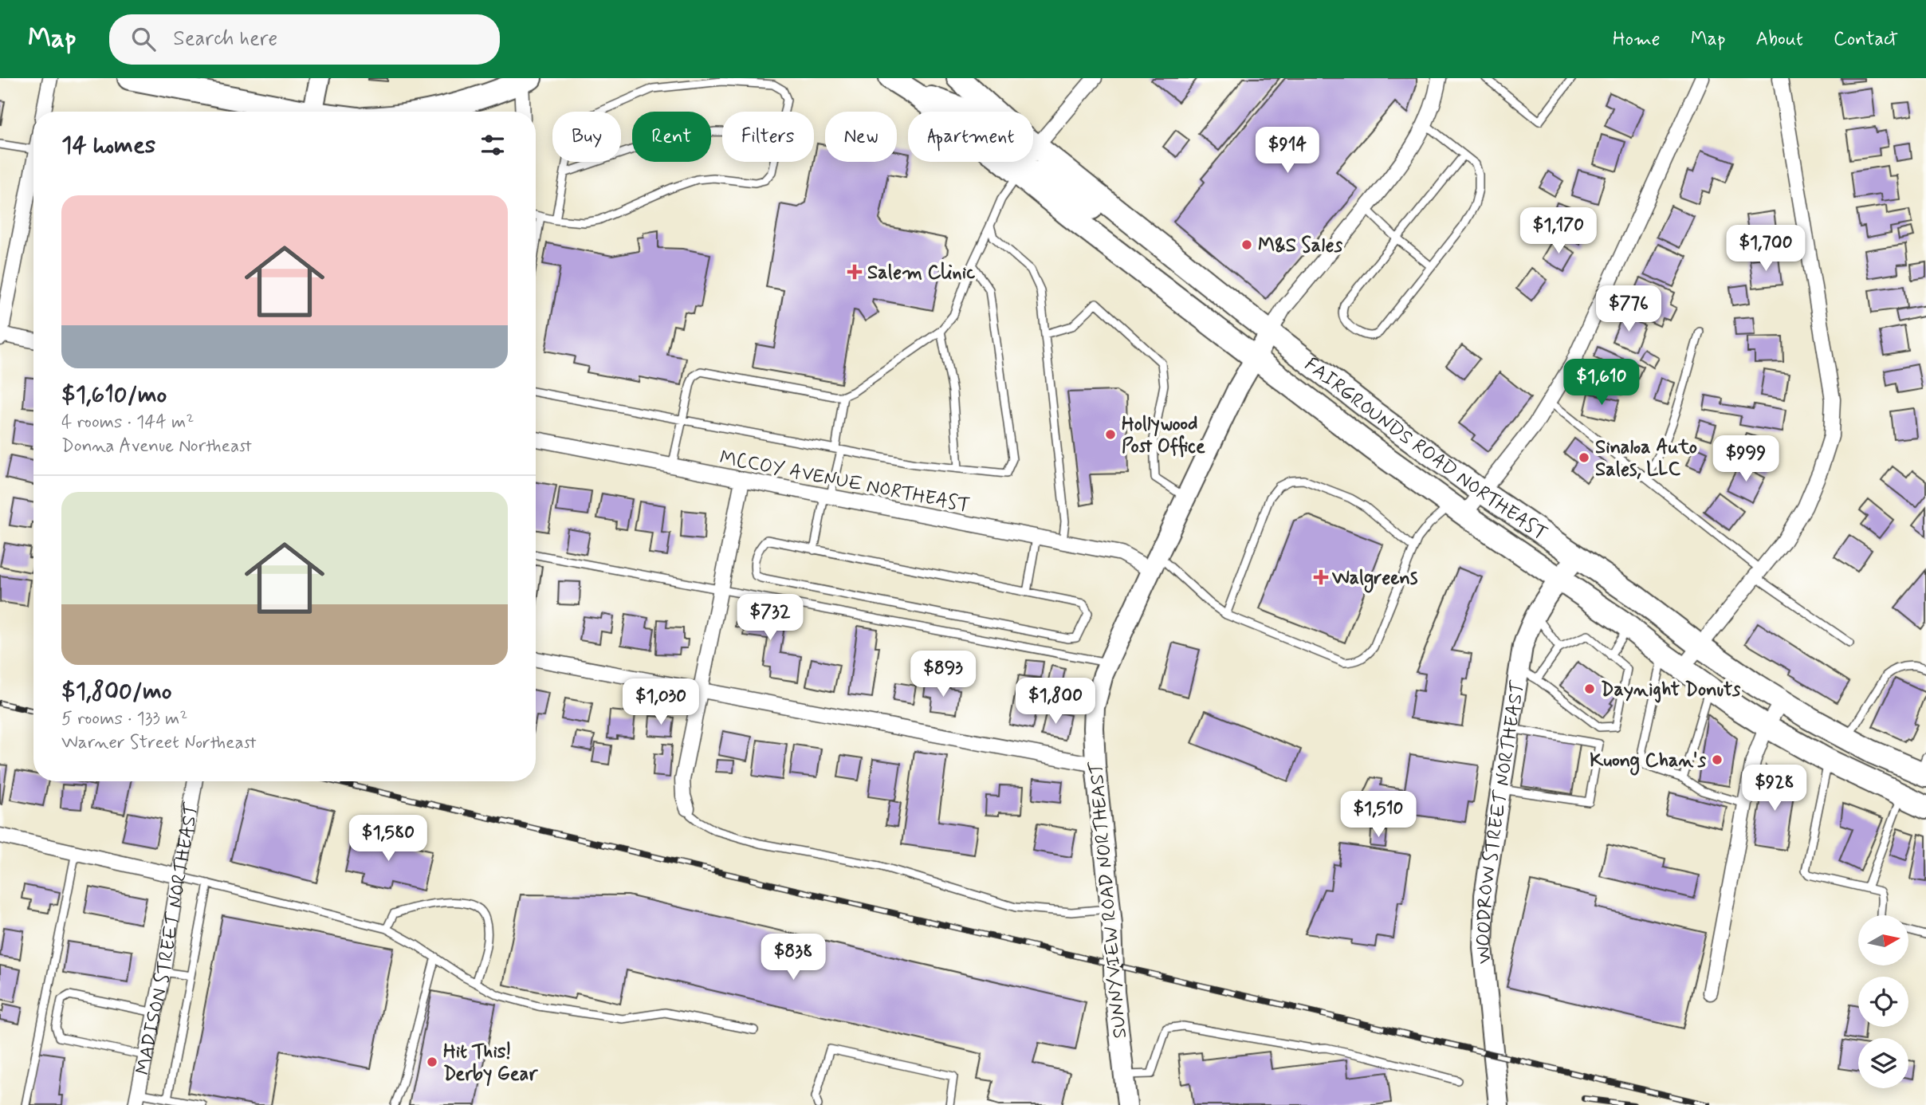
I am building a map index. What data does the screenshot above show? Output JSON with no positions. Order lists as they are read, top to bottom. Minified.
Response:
{"streets":{"main road":["FAIRGROUNDS ROAD NORTHEAST","WOODROW STREET NORTHEAST","SUNNYVIEW ROAD NORTHEAST"],"street":["MCCOY AVENUE NORTHEAST","MADISON STREET NORTHEAST"]},"crossings":[["FAIRGROUNDS ROAD NORTHEAST","WOODROW STREET NORTHEAST"],["FAIRGROUNDS ROAD NORTHEAST","SUNNYVIEW ROAD NORTHEAST"],["MCCOY AVENUE NORTHEAST","SUNNYVIEW ROAD NORTHEAST"]],"places":{"other":["M&S Sales","Hollywood Post Office","Sinaloa Auto Sales, LLC","Daynight Donuts","Kuong Chan's","Hit This! Derby Gear"],"health":["Salem Clinic","Walgreens"]},"north":"right","page":{"header":"Map","search":"Search here","nav":["Home","Map","About","Contact"],"chip":["Buy","Rent","Filters","New","Apartment"],"heading":"14 homes","price":["$914","$1,170","$1,700","$776","$1,610","$999","$732","$893","$1,800","$1,030","$928","$1,510","$1,580","$838"],"list":[{"name":"$1,610/mo","note":"4 rooms · 144 m² · Donna Avenue Northeast"},{"name":"$1,800/mo","note":"5 rooms · 133 m² · Warner Street Northeast"}]}}
